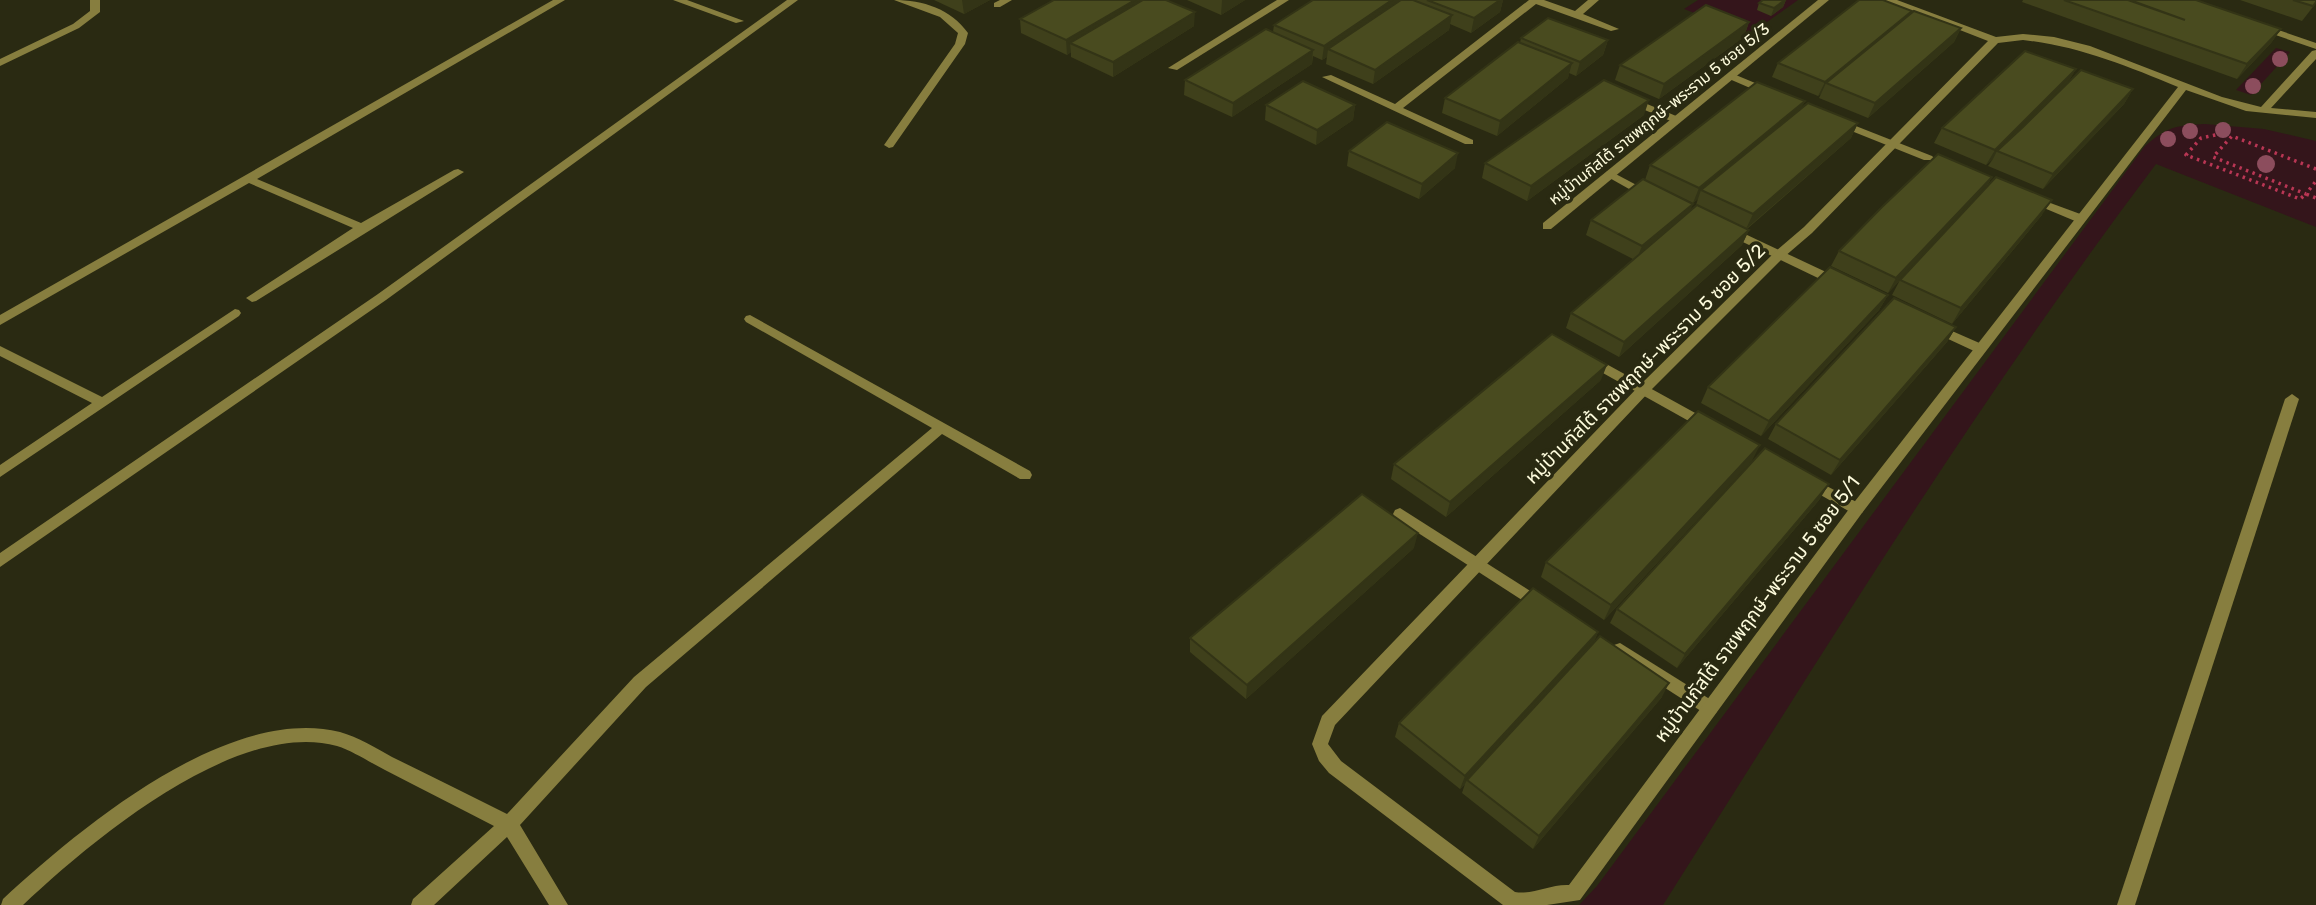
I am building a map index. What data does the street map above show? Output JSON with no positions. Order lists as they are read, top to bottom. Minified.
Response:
{"streets":{"street":["หมู่บ้านกัสโต้ ราชพฤกษ์-พระราม 5 ซอย 5/3","หมู่บ้านกัสโต้ ราชพฤกษ์-พระราม 5 ซอย 5/2","หมู่บ้านกัสโต้ ราชพฤกษ์-พระราม 5 ซอย 5/1"]},"crossings":[["หมู่บ้านกัสโต้ ราชพฤกษ์-พระราม 5 ซอย 5/2","หมู่บ้านกัสโต้ ราชพฤกษ์-พระราม 5 ซอย 5/1"]]}
